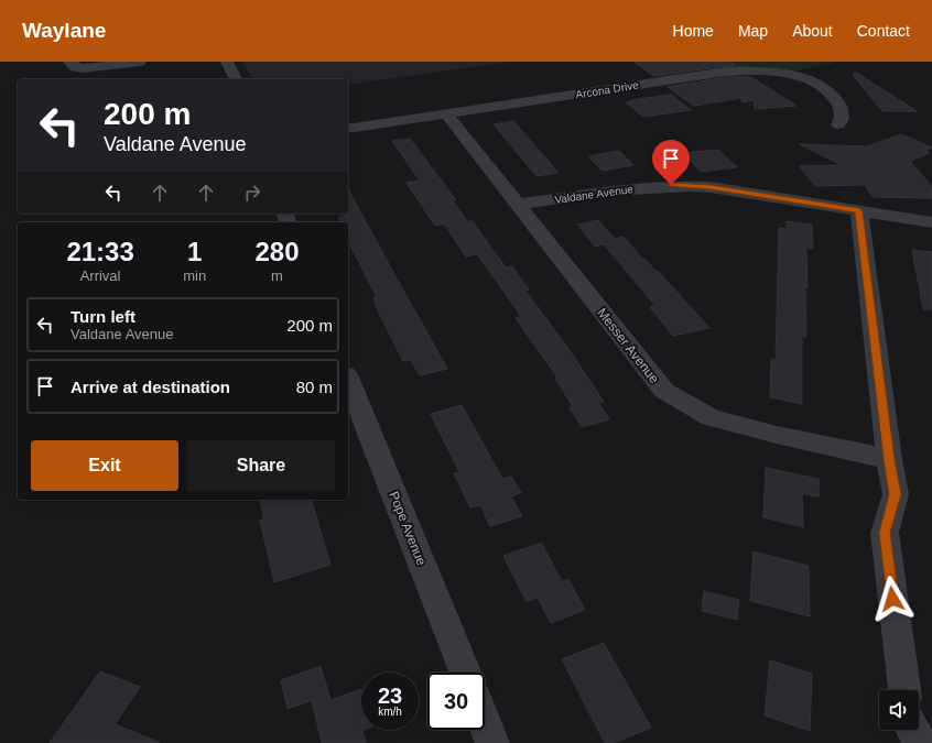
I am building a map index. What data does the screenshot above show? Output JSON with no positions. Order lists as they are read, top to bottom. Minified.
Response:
{"streets":{"street":["Arcona Drive","Valdane Avenue","Messer Avenue","Pope Avenue"]},"crossings":[["Arcona Drive","Messer Avenue"],["Valdane Avenue","Messer Avenue"]],"page":{"header":"Waylane","nav":["Home","Map","About","Contact"],"turn":["200 m","Valdane Avenue"],"eta":["21:33","Arrival","1","min","280","m"],"list":[{"name":"Turn left","note":"Valdane Avenue","value":"200 m"},{"name":"Arrive at destination","value":"80 m"}],"buttons":["Exit","Share"],"speed":"23 km/h","limit":"30"}}
